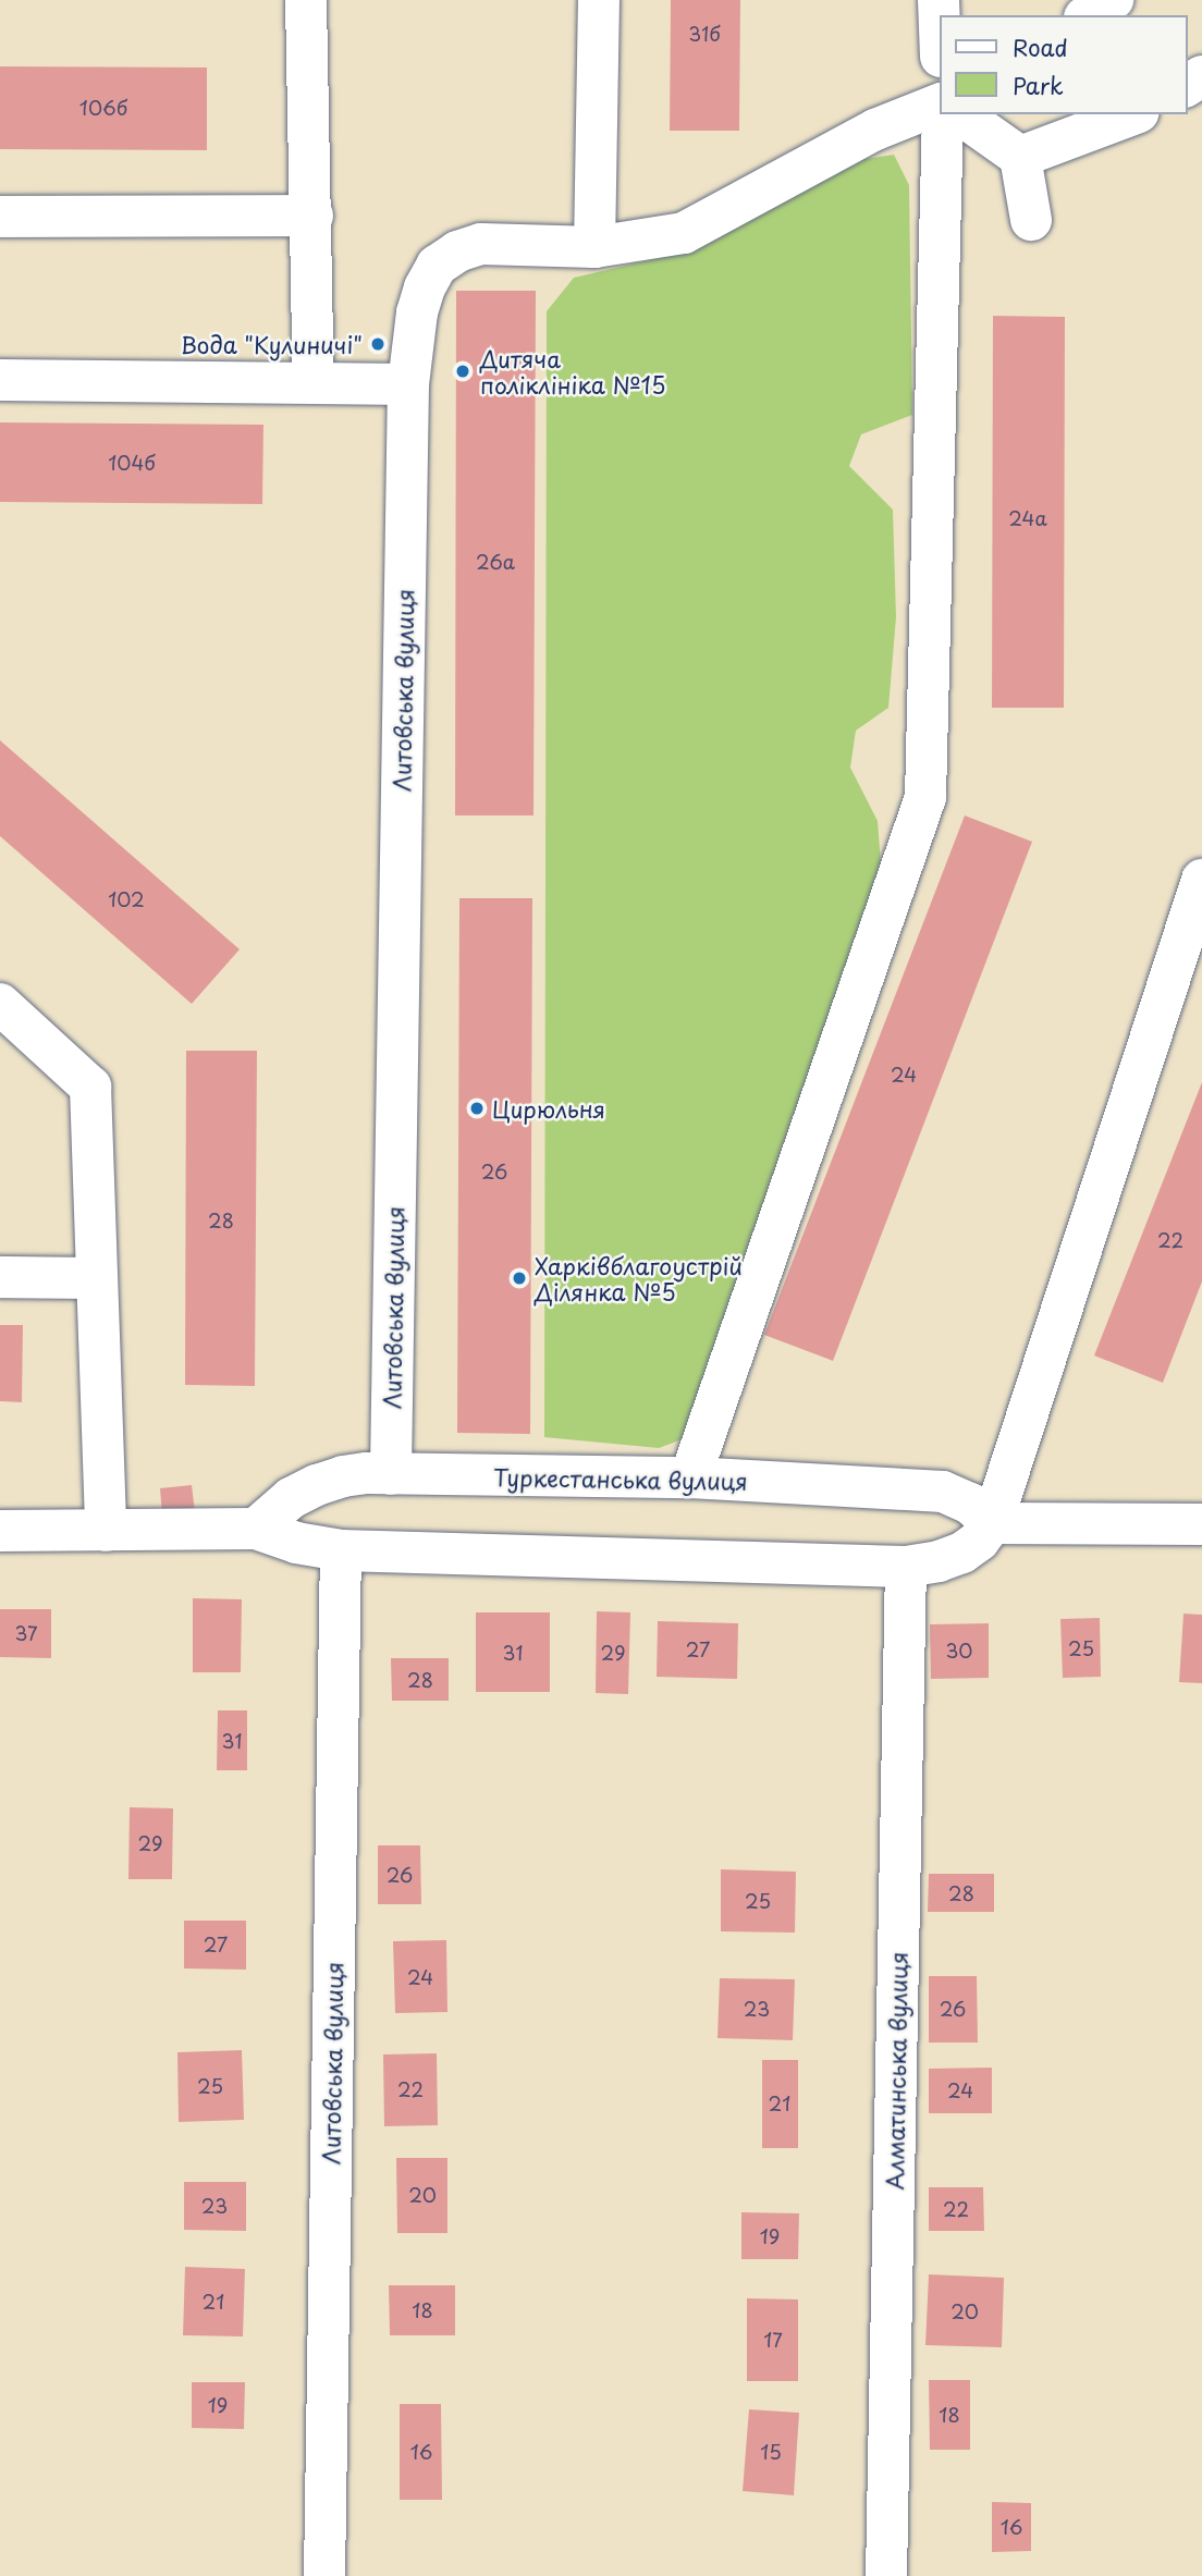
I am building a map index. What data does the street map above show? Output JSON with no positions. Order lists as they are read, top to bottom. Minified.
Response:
{"streets":{"street":["Литовська вулиця","Туркестанська вулиця","Алматинська вулиця"]},"crossings":[["Литовська вулиця","Туркестанська вулиця"]],"places":["Вода \"Кулиничі\"","Дитяча поліклініка №15","Цирюльня","Харківблагоустрій Ділянка №5"],"house_numbers":["31б","106б","104б","24а","26а","102","24","26","28","22","37","25","27","30","31","29","28","31","29","26","28","25","27","24","23","26","25","22","24","21","20","23","22","19","21","18","20","17","19","18","16","15","16"],"legend":["Road","Park"]}
